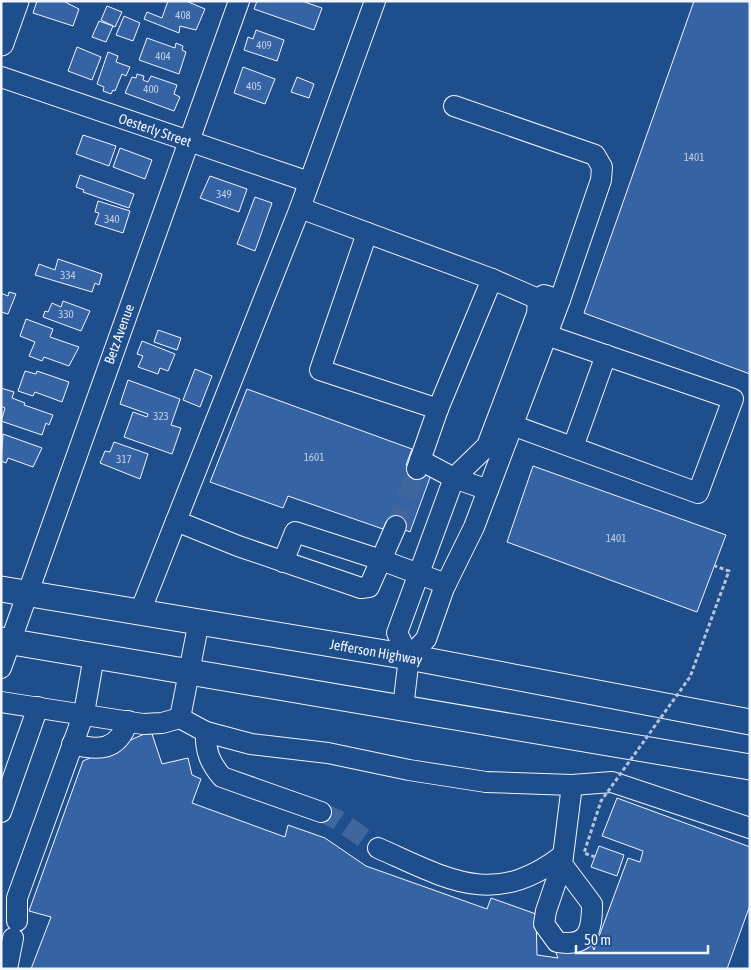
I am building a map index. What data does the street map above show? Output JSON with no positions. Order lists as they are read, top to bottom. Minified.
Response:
{"streets":{"main road":["Jefferson Highway"],"street":["Oesterly Street","Betz Avenue"]},"crossings":[["Oesterly Street","Betz Avenue"],["Betz Avenue","Jefferson Highway"]],"house_numbers":["408","409","404","405","400","1401","349","340","334","330","323","1601","317","1401"],"scale_bar":"50 m"}
